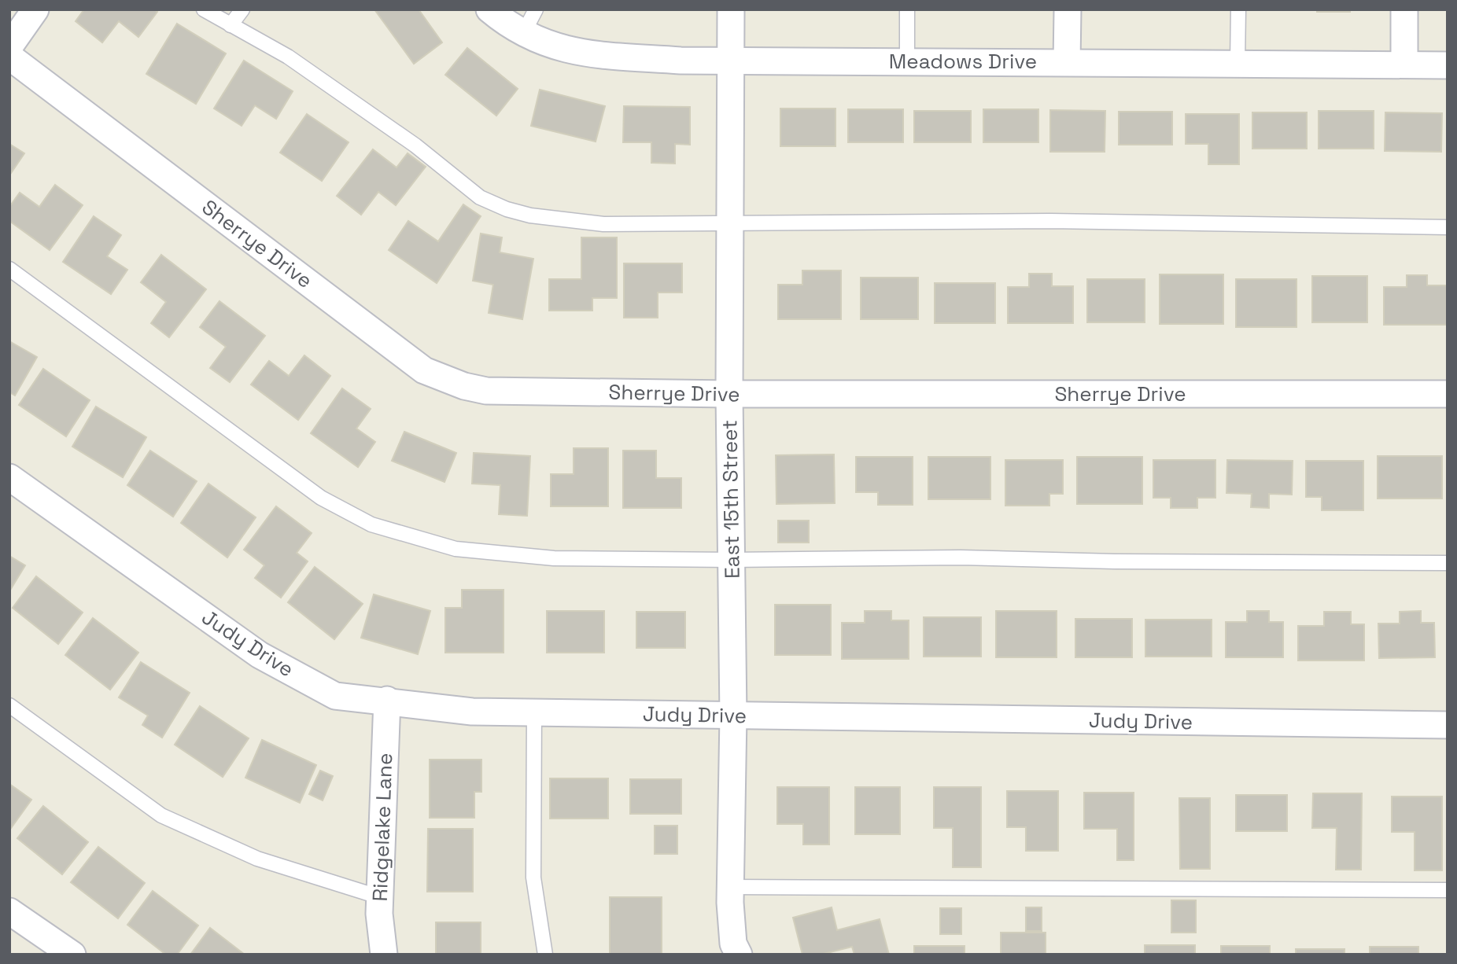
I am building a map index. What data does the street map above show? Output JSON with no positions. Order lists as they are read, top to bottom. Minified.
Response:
{"streets":{"street":["Meadows Drive","Sherrye Drive","East 15th Street","Judy Drive","Ridgelake Lane"]},"crossings":[["Meadows Drive","East 15th Street"],["Sherrye Drive","East 15th Street"],["East 15th Street","Judy Drive"],["Judy Drive","Ridgelake Lane"]]}
